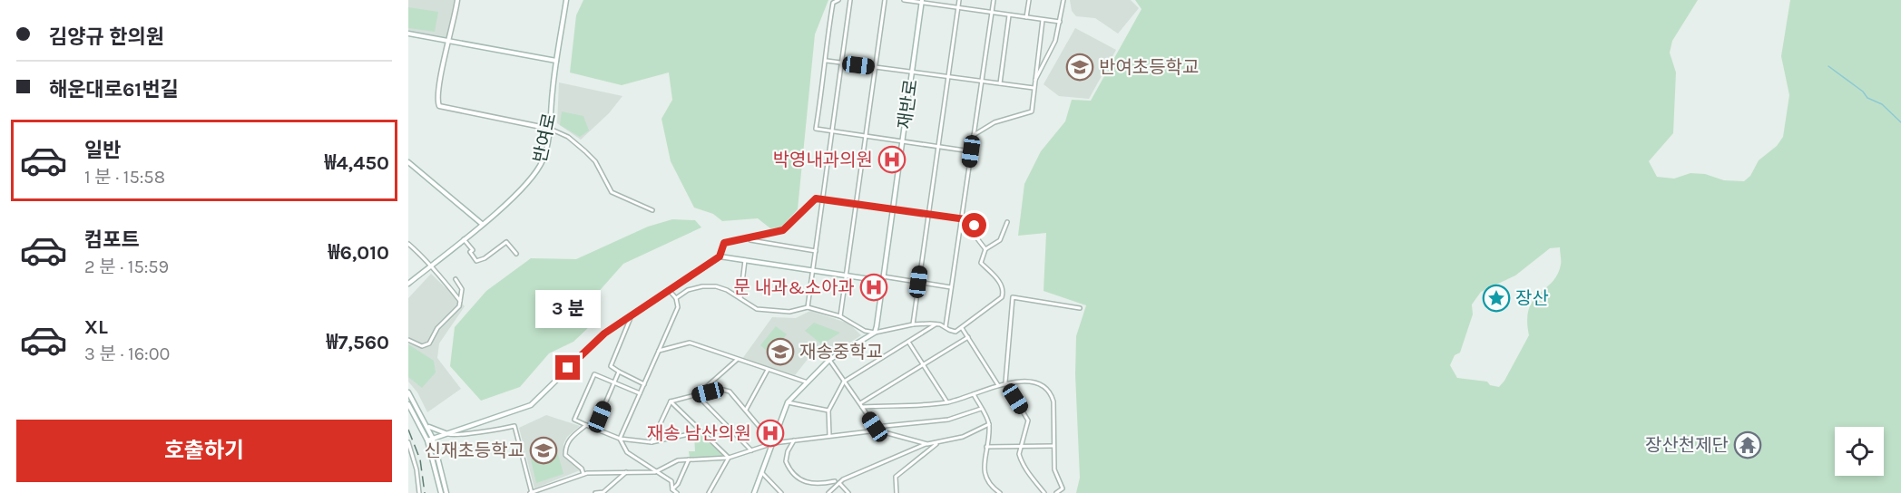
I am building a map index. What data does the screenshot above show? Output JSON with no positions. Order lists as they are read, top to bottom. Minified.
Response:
{"streets":{"main road":["재반로","반여로"]},"places":{"school or university":["반여초등학교","재송중학교","신재초등학교"],"hospital":["박영내과의원","문 내과&소아과","재송 남산의원"],"place":["장산"],"temple":["장산천제단"]},"page":{"banner":["김양규 한의원","해운대로61번길"],"list":[{"name":"일반","note":"1 분 · 15:58","value":"₩4,450"},{"name":"컴포트","note":"2 분 · 15:59","value":"₩6,010"},{"name":"XL","note":"3 분 · 16:00","value":"₩7,560"}],"bubble":"3 분","buttons":"호출하기"}}
